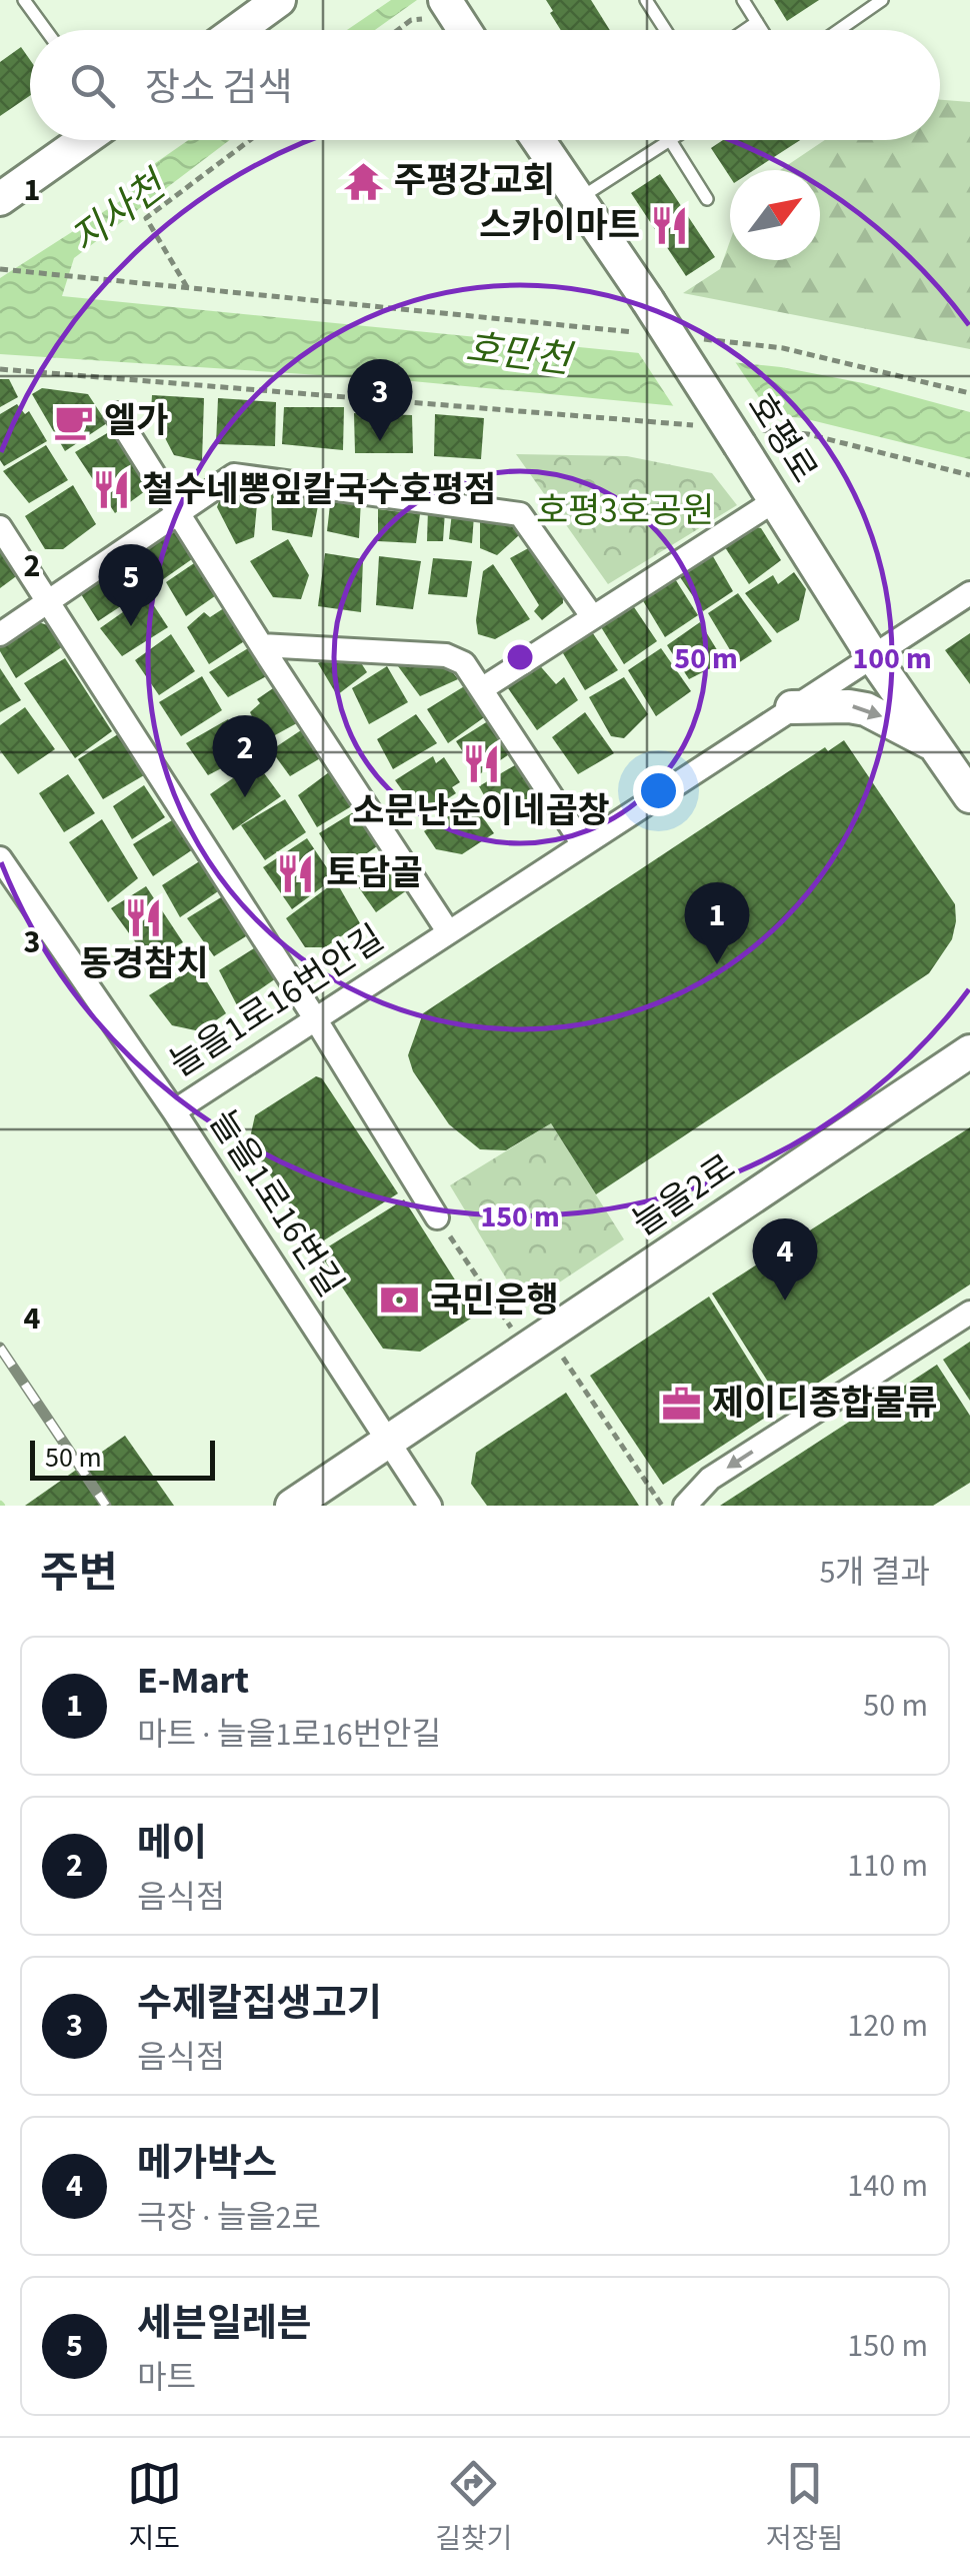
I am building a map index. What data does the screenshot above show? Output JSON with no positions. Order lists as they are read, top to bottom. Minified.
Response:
{"streets":{"street":["호평로","늘을1로16번안길","늘을2로","늘을1로16번길"]},"crossings":[["호평로","늘을1로16번안길"],["늘을1로16번안길","늘을1로16번길"],["늘을2로","늘을1로16번길"]],"water":["지사천","호만천"],"parks":["호평3호공원"],"places":{"temple":["주평강교회"],"restaurant":["스카이마트","철수네뽕잎칼국수호평점","소문난순이네곱창","토담골","동경참치"],"cafe":["엘가"],"bank":["국민은행"],"office":["제이디종합물류"]},"scale_bar":"50 m","north":"top right","page":{"search":"장소 검색","pins":["3","5","2","1","4"],"scale":"50 m","heading":["주변","5개 결과"],"list":[{"mark":"1","name":"E-Mart","note":"마트 · 늘을1로16번안길","value":"50 m"},{"mark":"2","name":"메이","note":"음식점","value":"110 m"},{"mark":"3","name":"수제칼집생고기","note":"음식점","value":"120 m"},{"mark":"4","name":"메가박스","note":"극장 · 늘을2로","value":"140 m"},{"mark":"5","name":"세븐일레븐","note":"마트","value":"150 m"}],"nav":["지도","길찾기","저장됨"]},"grid":{"rows":["1","2","3","4"]},"rings":["50 m","100 m","150 m"]}
